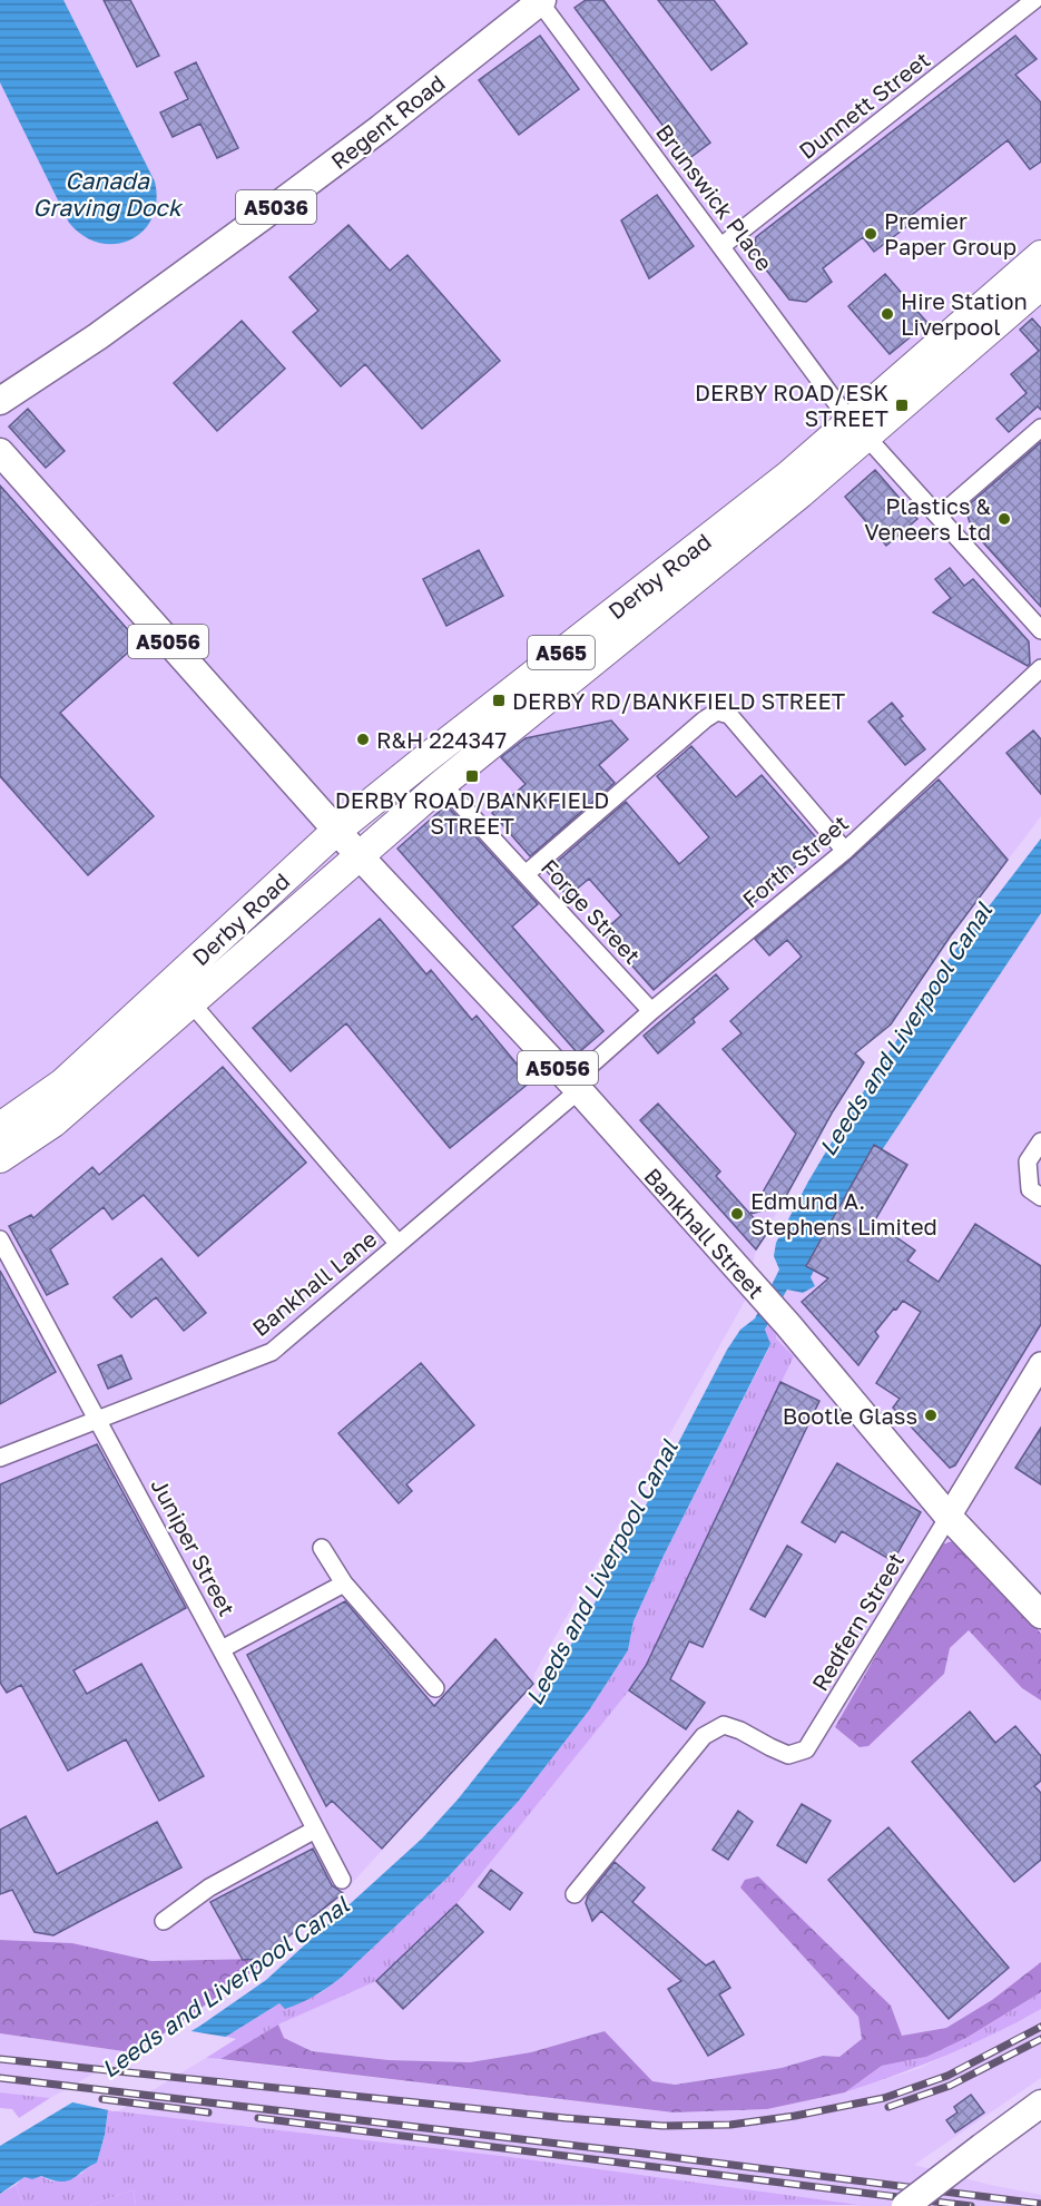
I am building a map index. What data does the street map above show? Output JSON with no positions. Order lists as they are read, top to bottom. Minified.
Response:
{"streets":{"highway":["Derby Road","A565"],"main road":["Regent Road","A5036","A5056","Bankhall Street"],"street":["Dunnett Street","Brunswick Place","Forth Street","Forge Street","Bankhall Lane","Juniper Street","Redfern Street"]},"crossings":[["Dunnett Street","Brunswick Place"],["Regent Road","Brunswick Place"],["Brunswick Place","Derby Road"],["Derby Road","A5056"],["Derby Road","Forge Street"],["Derby Road","Bankhall Street"],["A5056","Bankhall Street"],["Forth Street","Forge Street"],["Forth Street","Bankhall Street"],["Forth Street","Bankhall Lane"],["Bankhall Street","Bankhall Lane"],["Bankhall Street","Redfern Street"],["Bankhall Lane","Juniper Street"]],"water":["Canada Graving Dock","Leeds and Liverpool Canal"],"places":{"other":["Premier Paper Group","Hire Station Liverpool","Plastics & Veneers Ltd","R&H 224347","Edmund A. Stephens Limited","Bootle Glass"],"transit":["DERBY ROAD/ESK STREET","DERBY RD/BANKFIELD STREET","DERBY ROAD/BANKFIELD STREET"]}}
